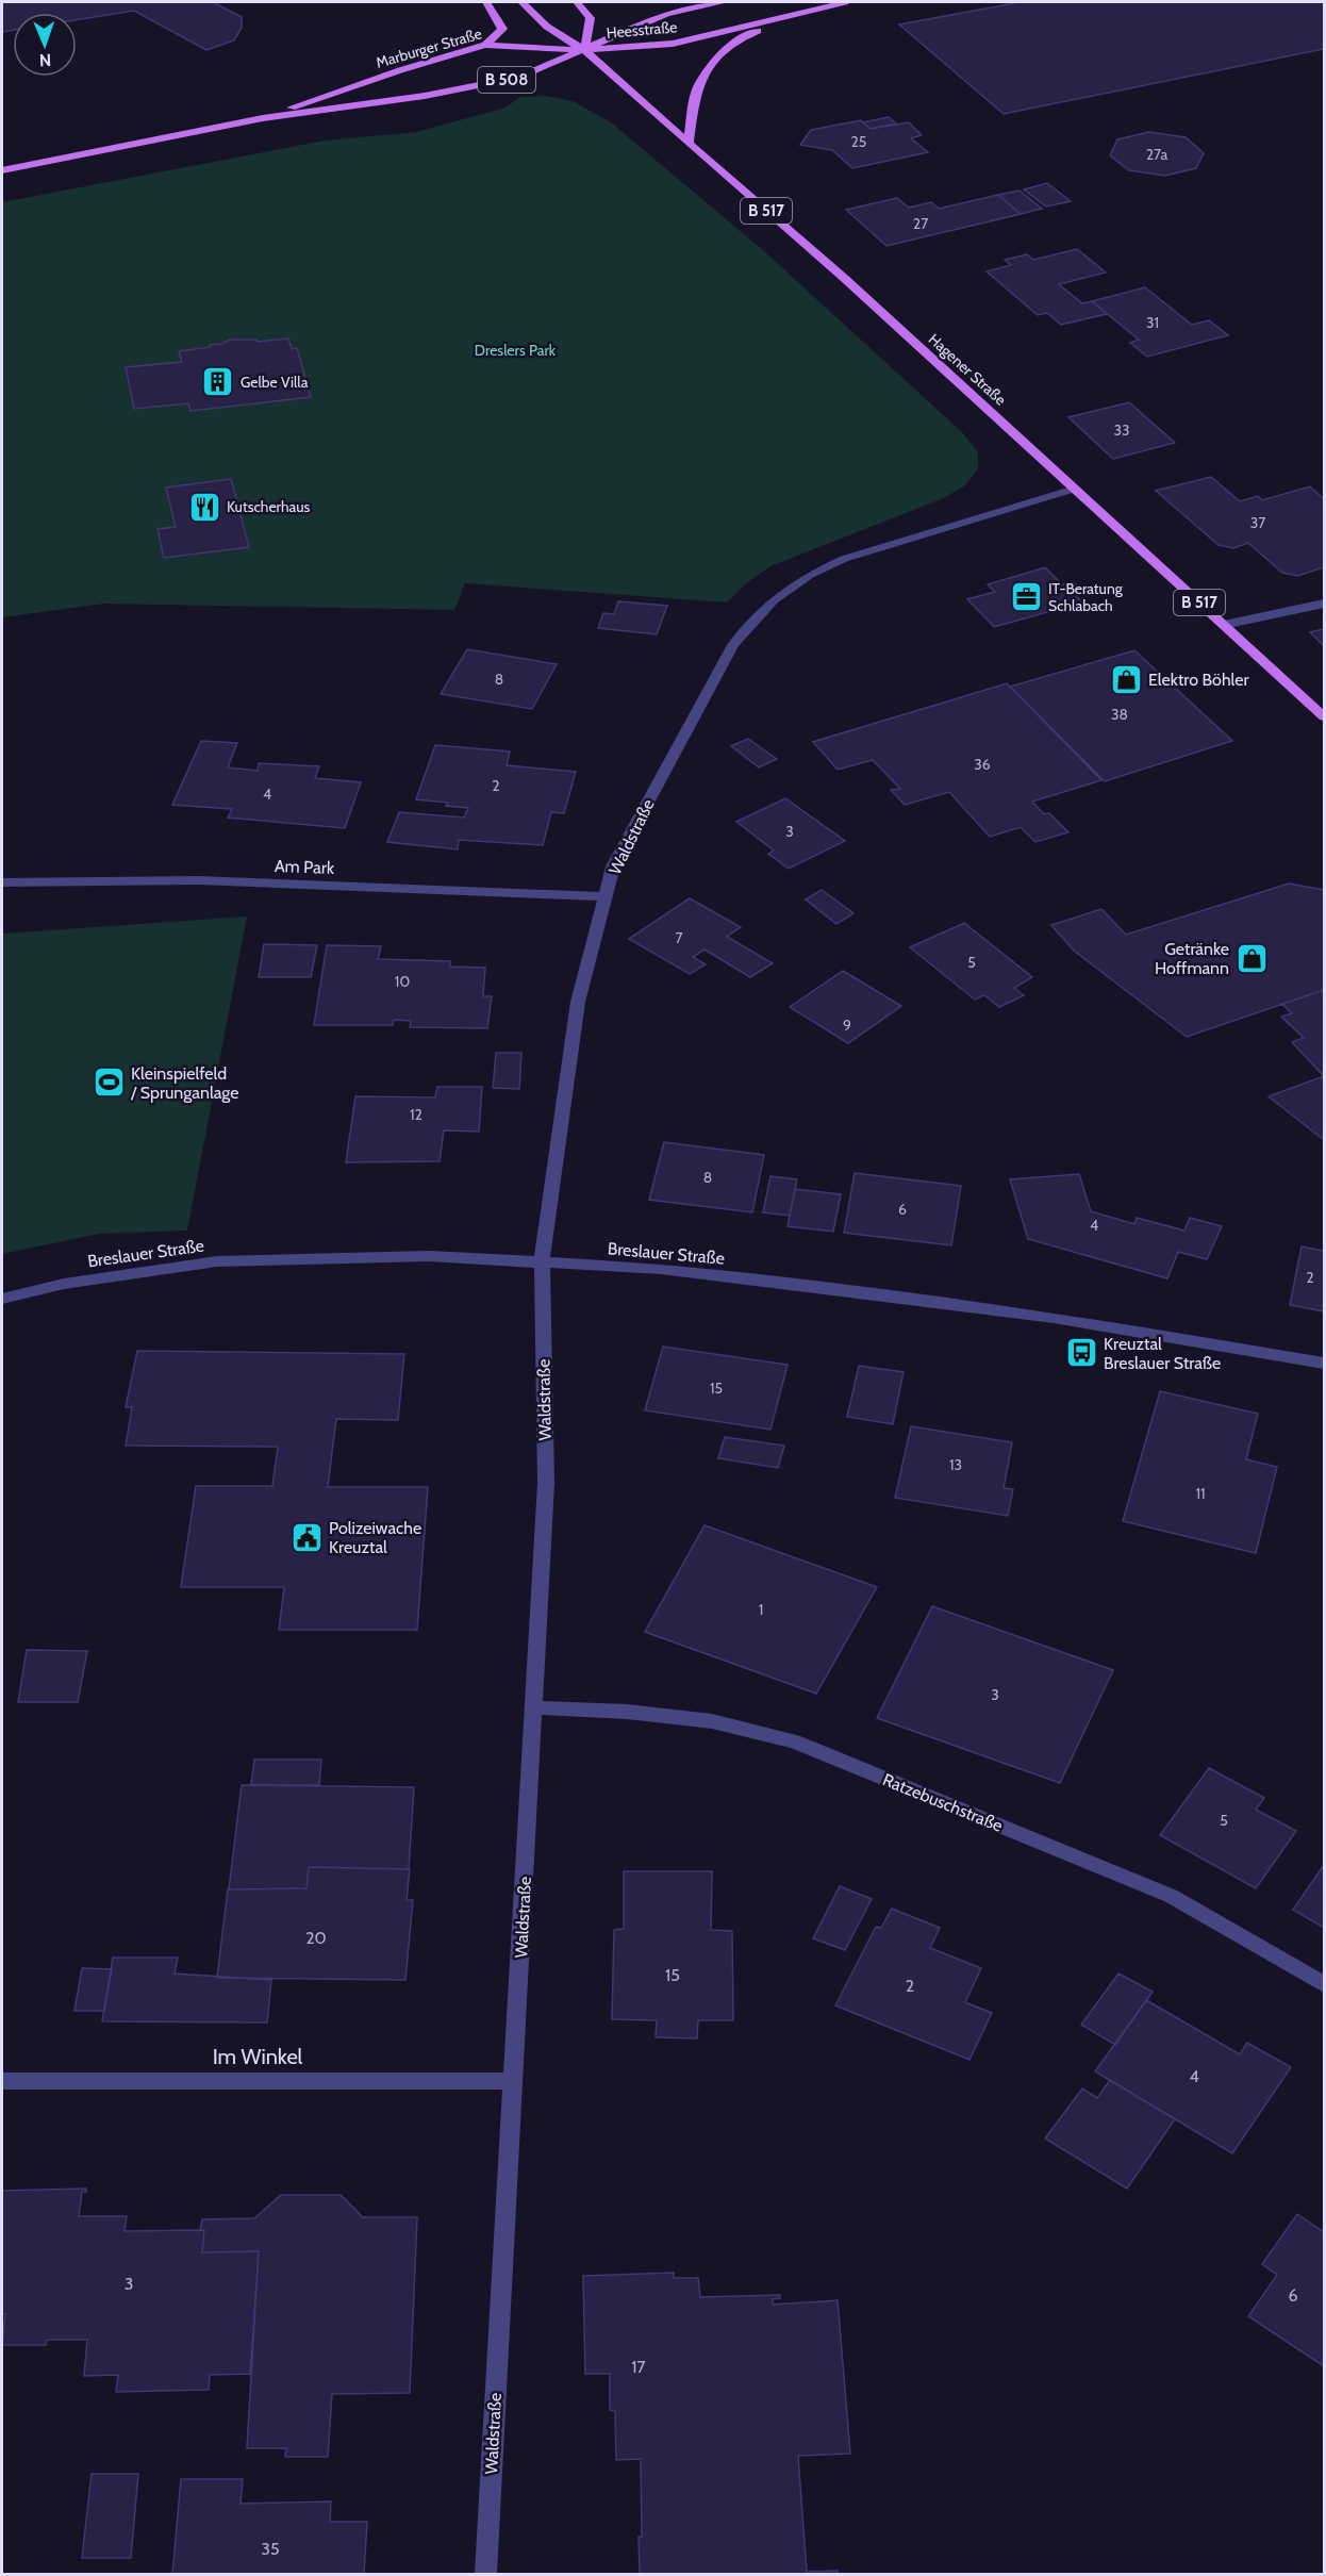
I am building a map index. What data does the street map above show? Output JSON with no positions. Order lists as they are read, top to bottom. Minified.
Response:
{"streets":{"main road":["Heesstraße","Marburger Straße","B 508","B 517","Hagener Straße"],"street":["Waldstraße","Am Park","Breslauer Straße","Ratzebuschstraße","Im Winkel"]},"crossings":[["Heesstraße","Marburger Straße"],["Heesstraße","Hagener Straße"],["Marburger Straße","Hagener Straße"],["Hagener Straße","Waldstraße"],["Waldstraße","Am Park"],["Waldstraße","Breslauer Straße"],["Waldstraße","Ratzebuschstraße"],["Waldstraße","Im Winkel"]],"parks":["Dreslers Park"],"places":{"building":["Gelbe Villa"],"restaurant":["Kutscherhaus"],"office":["IT-Beratung Schlabach"],"shop":["Elektro Böhler","Getränke Hoffmann"],"sports":["Kleinspielfeld / Sprunganlage"],"bus stop":["Kreuztal Breslauer Straße"],"public building":["Polizeiwache Kreuztal"]},"house_numbers":["25","27a","27","31","33","37","8","38","36","2","4","3","7","5","10","9","12","8","6","4","2","15","13","11","1","3","5","20","15","2","4","3","6","17","35"],"north":"bottom"}
